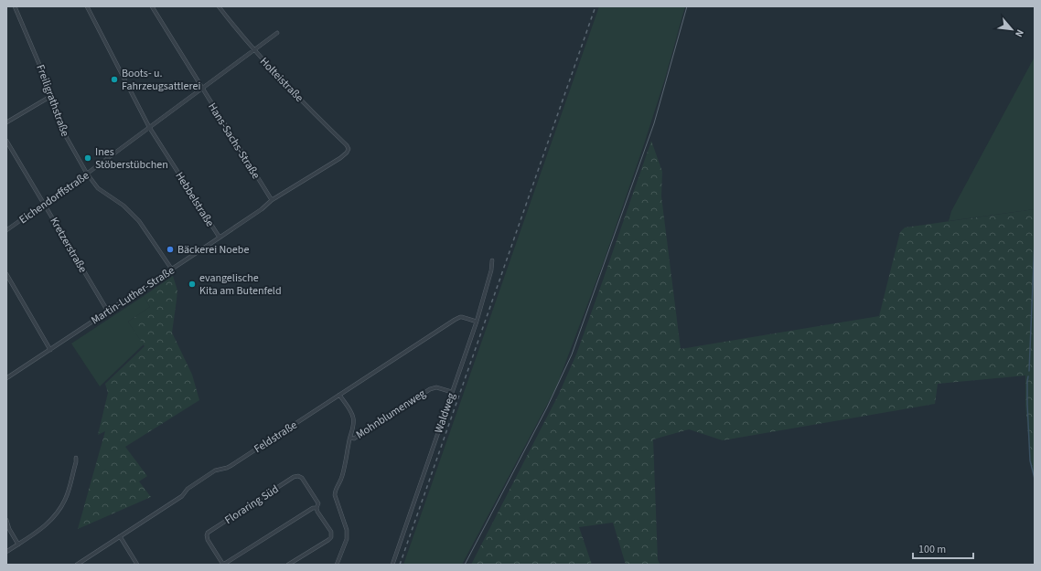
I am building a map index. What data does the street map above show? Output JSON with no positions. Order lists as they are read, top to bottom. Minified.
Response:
{"streets":{"street":["Holteistraße","Freiligrathstraße","Hans-Sachs-Straße","Eichendorffstraße","Hebbelstraße","Kretzerstraße","Martin-Luther-Straße","Waldweg","Mohnblumenweg","Feldstraße","Floraring Süd"]},"crossings":[["Holteistraße","Eichendorffstraße"],["Holteistraße","Martin-Luther-Straße"],["Freiligrathstraße","Eichendorffstraße"],["Freiligrathstraße","Martin-Luther-Straße"],["Hans-Sachs-Straße","Eichendorffstraße"],["Hans-Sachs-Straße","Martin-Luther-Straße"],["Eichendorffstraße","Hebbelstraße"],["Eichendorffstraße","Kretzerstraße"],["Hebbelstraße","Martin-Luther-Straße"],["Kretzerstraße","Martin-Luther-Straße"],["Waldweg","Mohnblumenweg"],["Waldweg","Feldstraße"]],"places":["Boots- u. Fahrzeugsattlerei","Ines Stöberstübchen","Bäckerei Noebe","evangelische Kita am Butenfeld"],"scale_bar":"100 m","north":"bottom right"}
